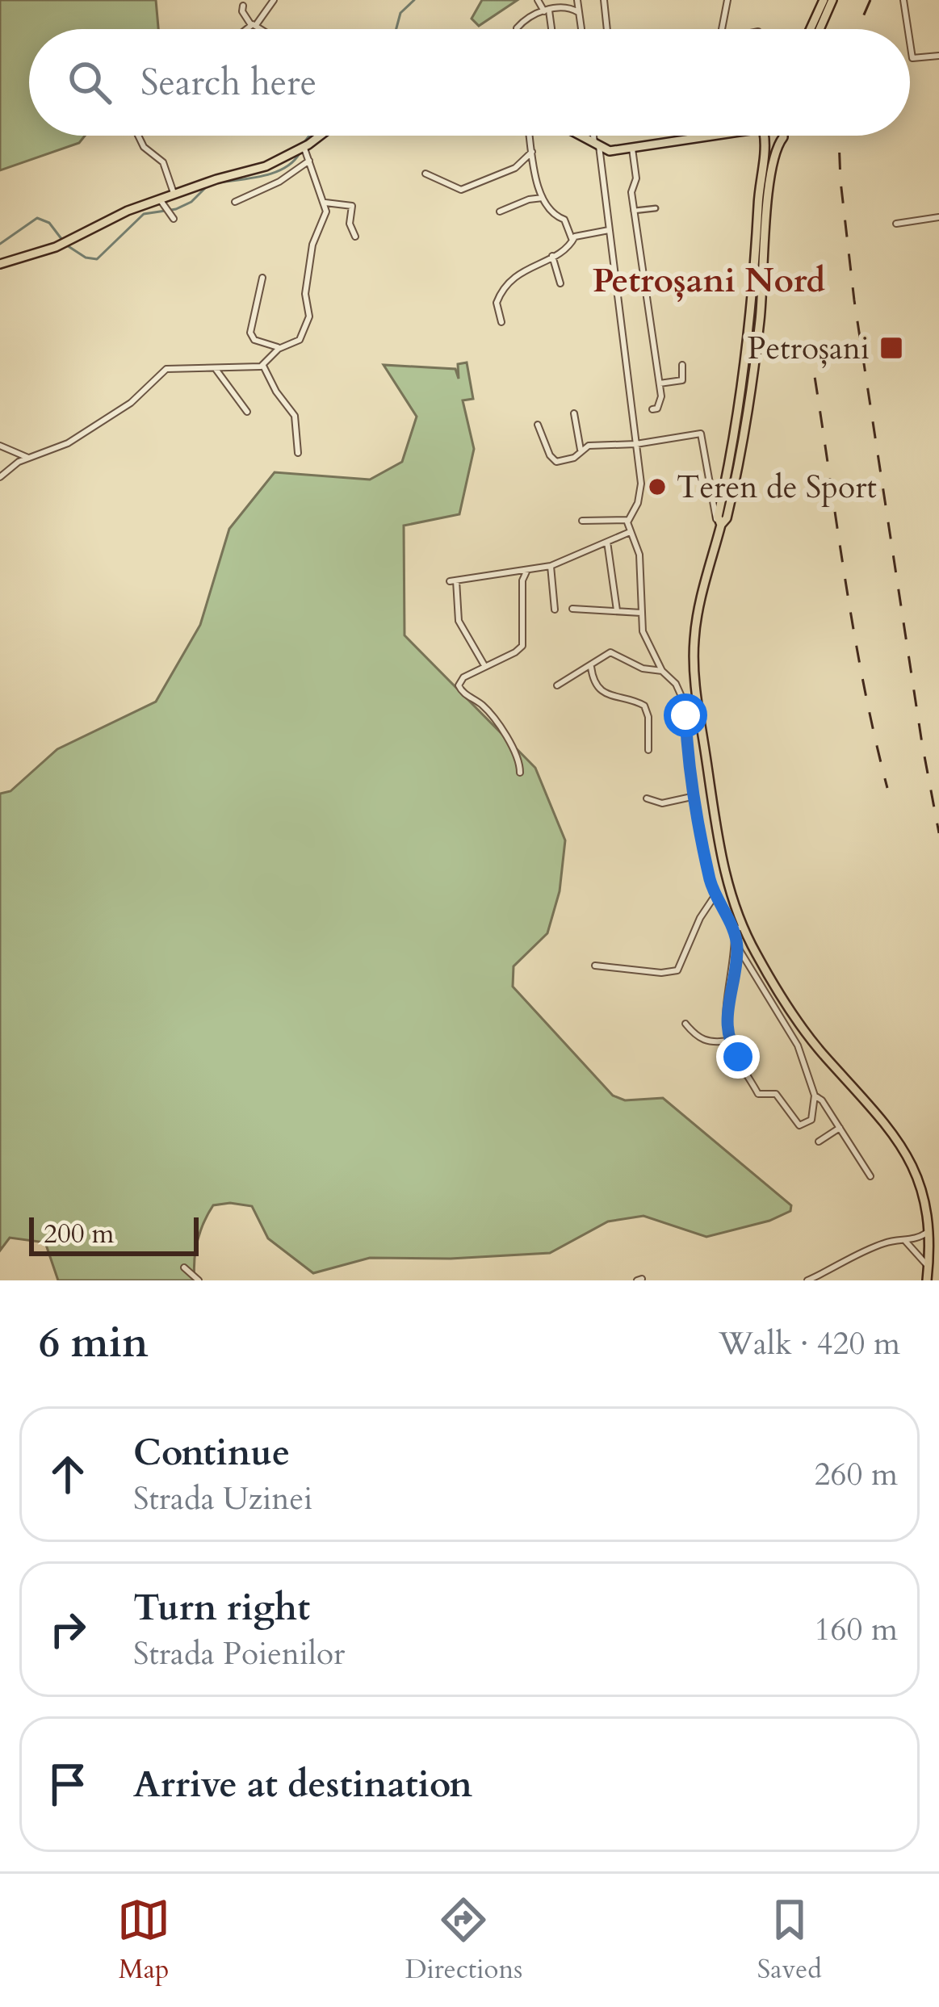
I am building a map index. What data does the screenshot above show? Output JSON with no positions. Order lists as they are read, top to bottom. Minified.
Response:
{"districts":["Petroșani Nord"],"places":{"transit":["Petroșani"],"other":["Teren de Sport"]},"scale_bar":"200 m","page":{"search":"Search here","scale":"200 m","heading":["6 min","Walk · 420 m"],"list":[["Continue","Strada Uzinei","260 m"],["Turn right","Strada Poienilor","160 m"],"Arrive at destination"],"nav":["Map","Directions","Saved"]}}
